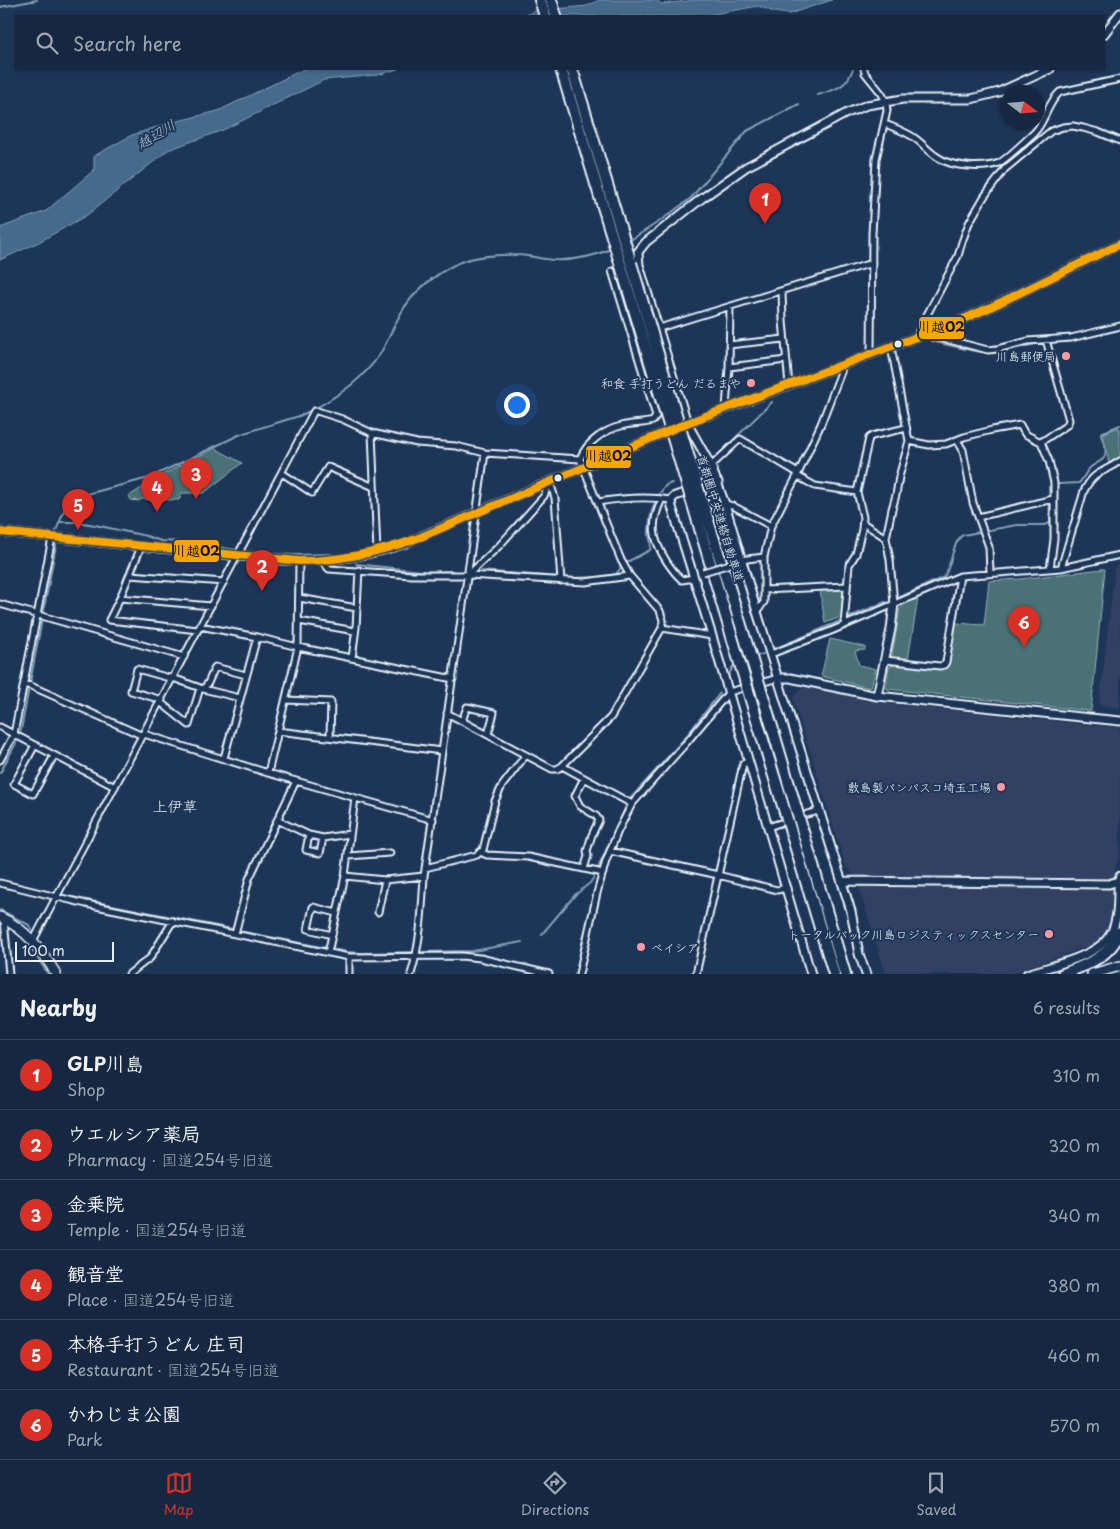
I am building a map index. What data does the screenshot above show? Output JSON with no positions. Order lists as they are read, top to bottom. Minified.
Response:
{"streets":{"highway":["首都圏中央連絡自動車道"]},"districts":["上伊草"],"water":["越辺川"],"places":["川島郵便局","和食 手打うどん だるまや","敷島製パンパスコ埼玉工場","トータルバック川島ロジスティックスセンター","ベイシア"],"lines":["transit line 川越02"],"scale_bar":"100 m","north":"right","page":{"search":"Search here","pins":["1","3","4","5","2","6"],"scale":"100 m","heading":["Nearby","6 results"],"list":[{"mark":"1","name":"GLP川島","note":"Shop","value":"310 m"},{"mark":"2","name":"ウエルシア薬局","note":"Pharmacy · 国道254号旧道","value":"320 m"},{"mark":"3","name":"金乗院","note":"Temple · 国道254号旧道","value":"340 m"},{"mark":"4","name":"観音堂","note":"Place · 国道254号旧道","value":"380 m"},{"mark":"5","name":"本格手打うどん 庄司","note":"Restaurant · 国道254号旧道","value":"460 m"},{"mark":"6","name":"かわじま公園","note":"Park","value":"570 m"}],"nav":["Map","Directions","Saved"]}}
